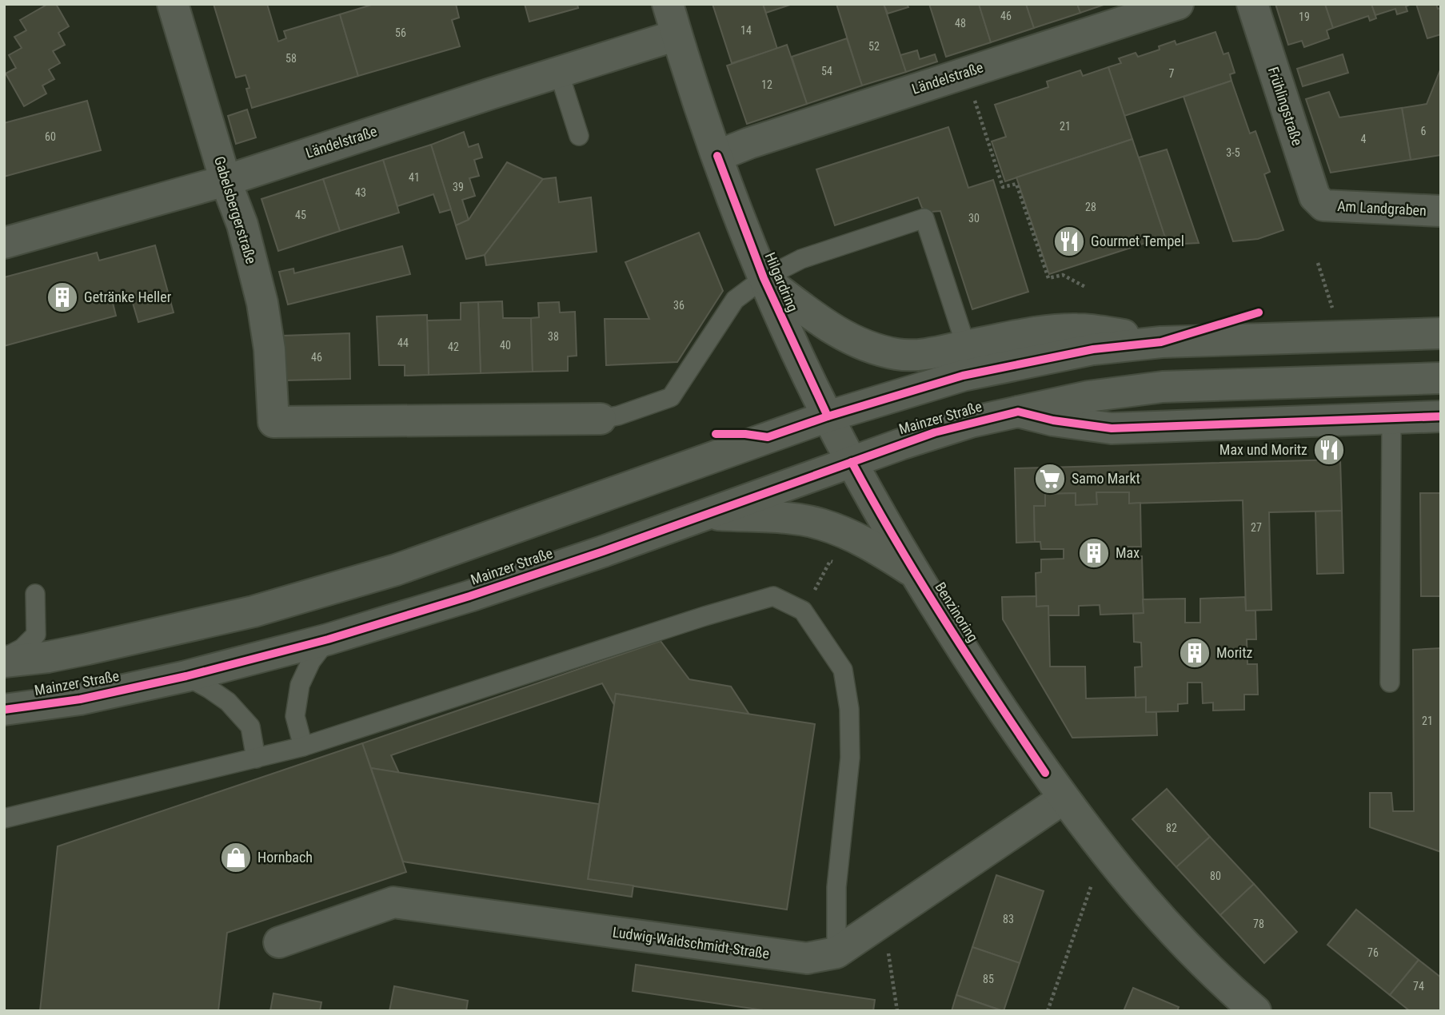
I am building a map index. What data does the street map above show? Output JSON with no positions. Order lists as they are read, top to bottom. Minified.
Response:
{"streets":{"street":["Ländelstraße","Frühlingstraße","Am Landgraben","Gabelsbergerstraße","Hilgardring","Mainzer Straße","Benzinoring","Ludwig-Waldschmidt-Straße"]},"crossings":[["Ländelstraße","Gabelsbergerstraße"],["Ländelstraße","Hilgardring"],["Frühlingstraße","Am Landgraben"],["Hilgardring","Mainzer Straße"],["Hilgardring","Benzinoring"],["Mainzer Straße","Benzinoring"],["Benzinoring","Ludwig-Waldschmidt-Straße"]],"places":{"restaurant":["Gourmet Tempel","Max und Moritz"],"building":["Getränke Heller","Max","Moritz"],"supermarket":["Samo Markt"],"shop":["Hornbach"]},"house_numbers":["46","19","48","14","56","52","58","54","7","12","21","6","60","4","3-5","41","39","43","28","45","30","36","38","44","40","42","46","27","21","82","80","83","78","76","85","74"]}
